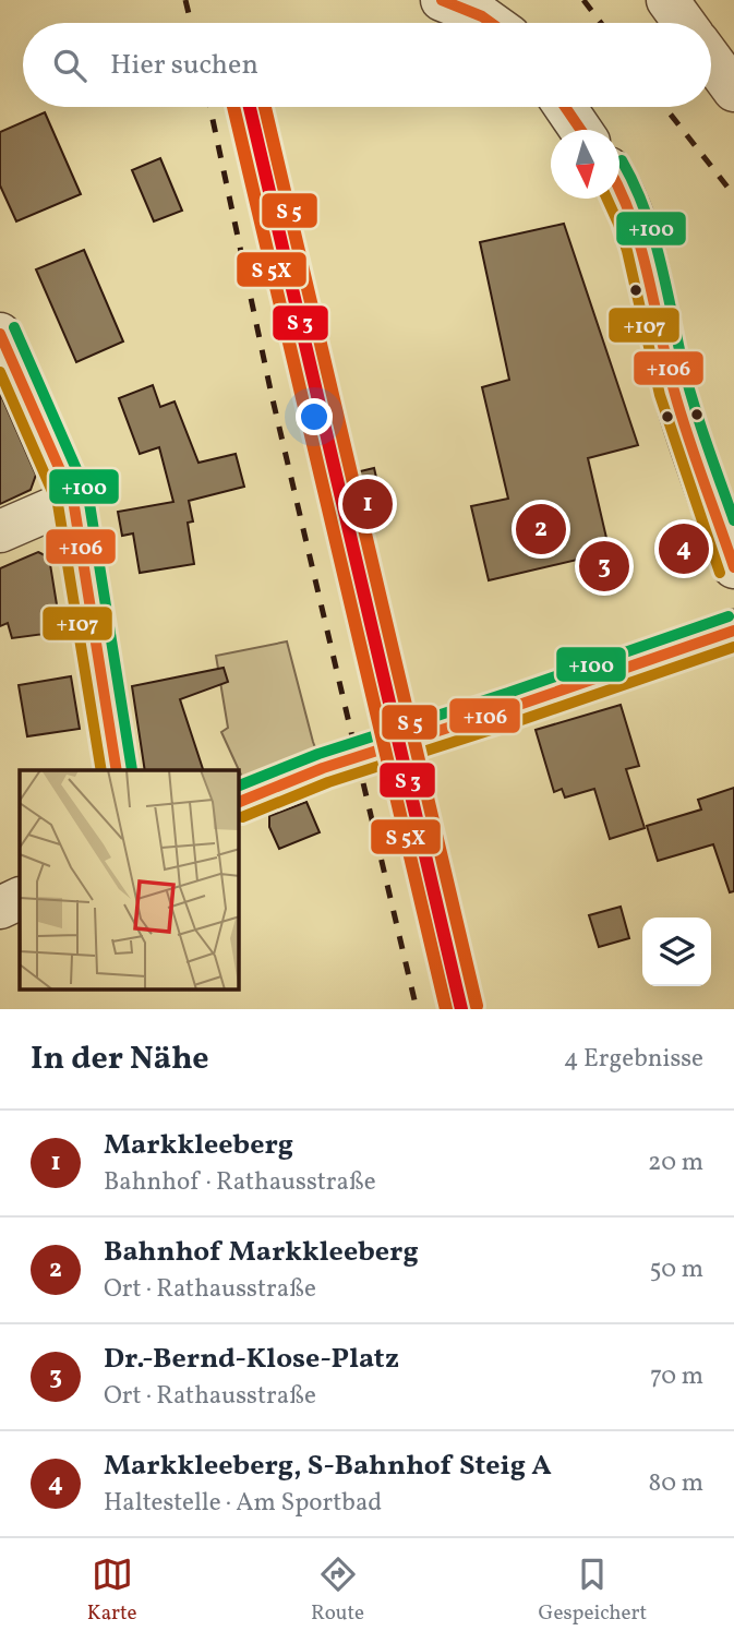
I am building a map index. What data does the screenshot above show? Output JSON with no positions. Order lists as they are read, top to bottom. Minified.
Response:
{"lines":["transit line +106","transit line +100","transit line +107"],"north":"bottom","page":{"search":"Hier suchen","pins":["1","2","4","3"],"heading":["In der Nähe","4 Ergebnisse"],"list":[{"mark":"1","name":"Markkleeberg","note":"Bahnhof · Rathausstraße","value":"20 m"},{"mark":"2","name":"Bahnhof Markkleeberg","note":"Ort · Rathausstraße","value":"50 m"},{"mark":"3","name":"Dr.-Bernd-Klose-Platz","note":"Ort · Rathausstraße","value":"70 m"},{"mark":"4","name":"Markkleeberg, S-Bahnhof Steig A","note":"Haltestelle · Am Sportbad","value":"80 m"}],"nav":["Karte","Route","Gespeichert"]}}
